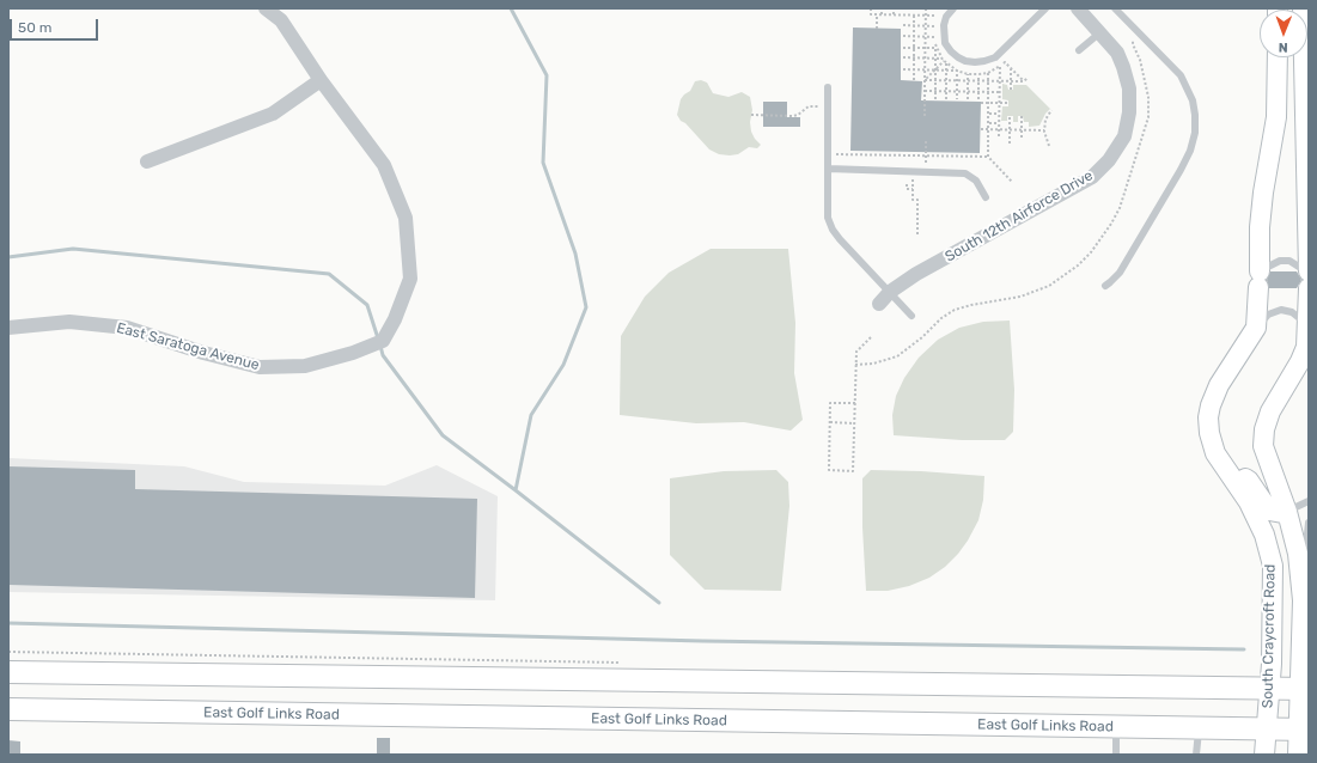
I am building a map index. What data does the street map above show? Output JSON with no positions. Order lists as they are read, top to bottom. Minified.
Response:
{"streets":{"main road":["South Craycroft Road","East Golf Links Road"],"street":["South 12th Airforce Drive","East Saratoga Avenue"]},"crossings":[["South Craycroft Road","East Golf Links Road"]],"scale_bar":"50 m","north":"bottom"}
